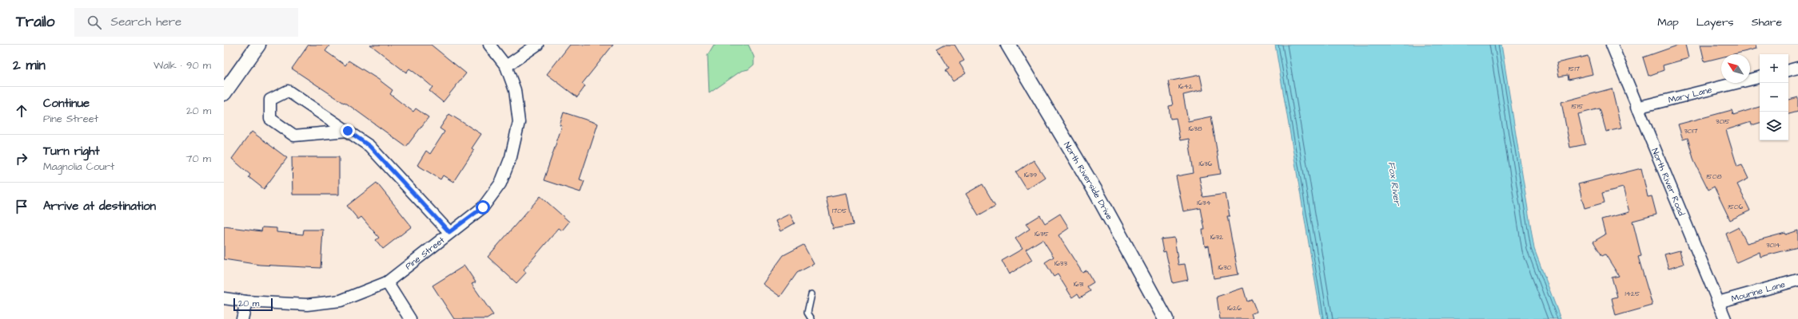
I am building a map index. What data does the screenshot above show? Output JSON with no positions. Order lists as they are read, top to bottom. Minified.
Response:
{"streets":{"street":["Mary Lane","North Riverside Drive","North River Road","Pine Street","Mourine Lane"]},"crossings":[["Mary Lane","North River Road"],["North River Road","Mourine Lane"]],"water":["Fox River"],"house_numbers":["1517","1642","1515","3015","1638","3017","1636","1639","1508","1634","1506","1705","1635","1632","3014","1633","1630","1631","1425","1626"],"scale_bar":"20 m","north":"top left","page":{"header":"Trailo","search":"Search here","nav":["Map","Layers","Share"],"heading":["2 min","Walk · 90 m"],"map_buttons":["+","−"],"list":[["Continue","Pine Street","20 m"],["Turn right","Magnolia Court","70 m"],"Arrive at destination"],"scale":"20 m"}}
